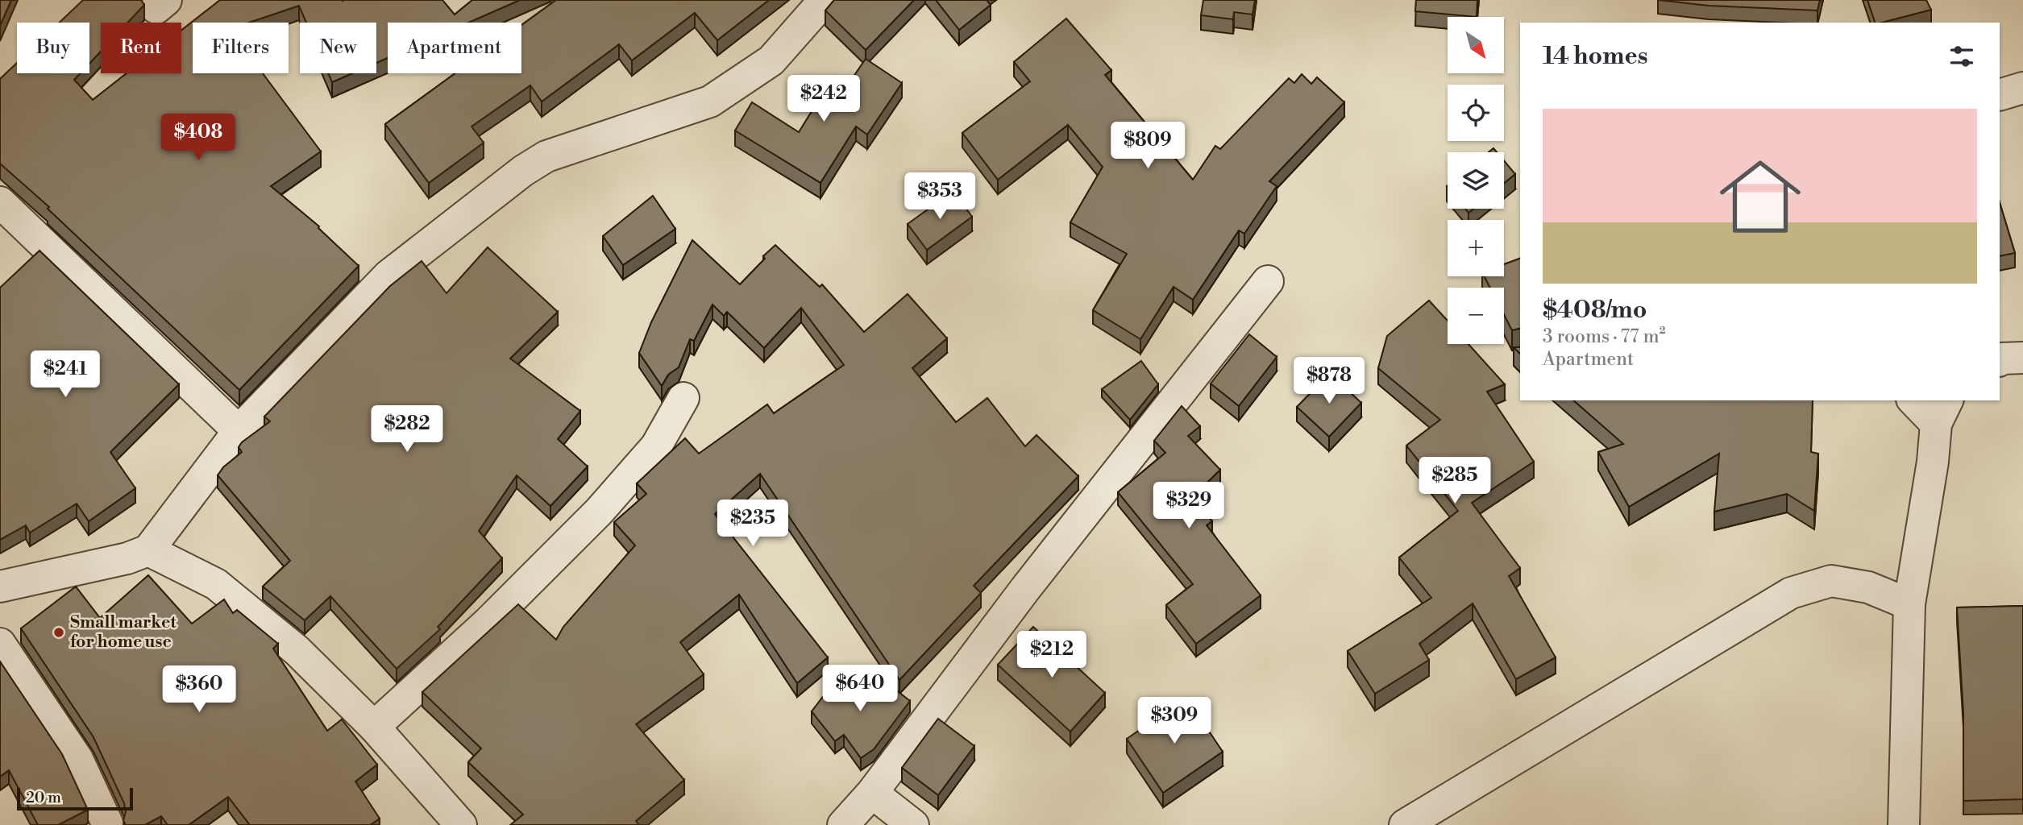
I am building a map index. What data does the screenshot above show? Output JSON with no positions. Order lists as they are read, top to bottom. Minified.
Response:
{"places":["Small market for home use"],"scale_bar":"20 m","north":"bottom right","page":{"map_buttons":["+","−"],"chip":["Buy","Rent","Filters","New","Apartment"],"heading":"14 homes","price":["$242","$408","$809","$353","$241","$878","$282","$285","$329","$235","$212","$640","$360","$309"],"list":[{"name":"$408/mo","note":"3 rooms · 77 m² · Apartment"}],"scale":"20 m"}}
